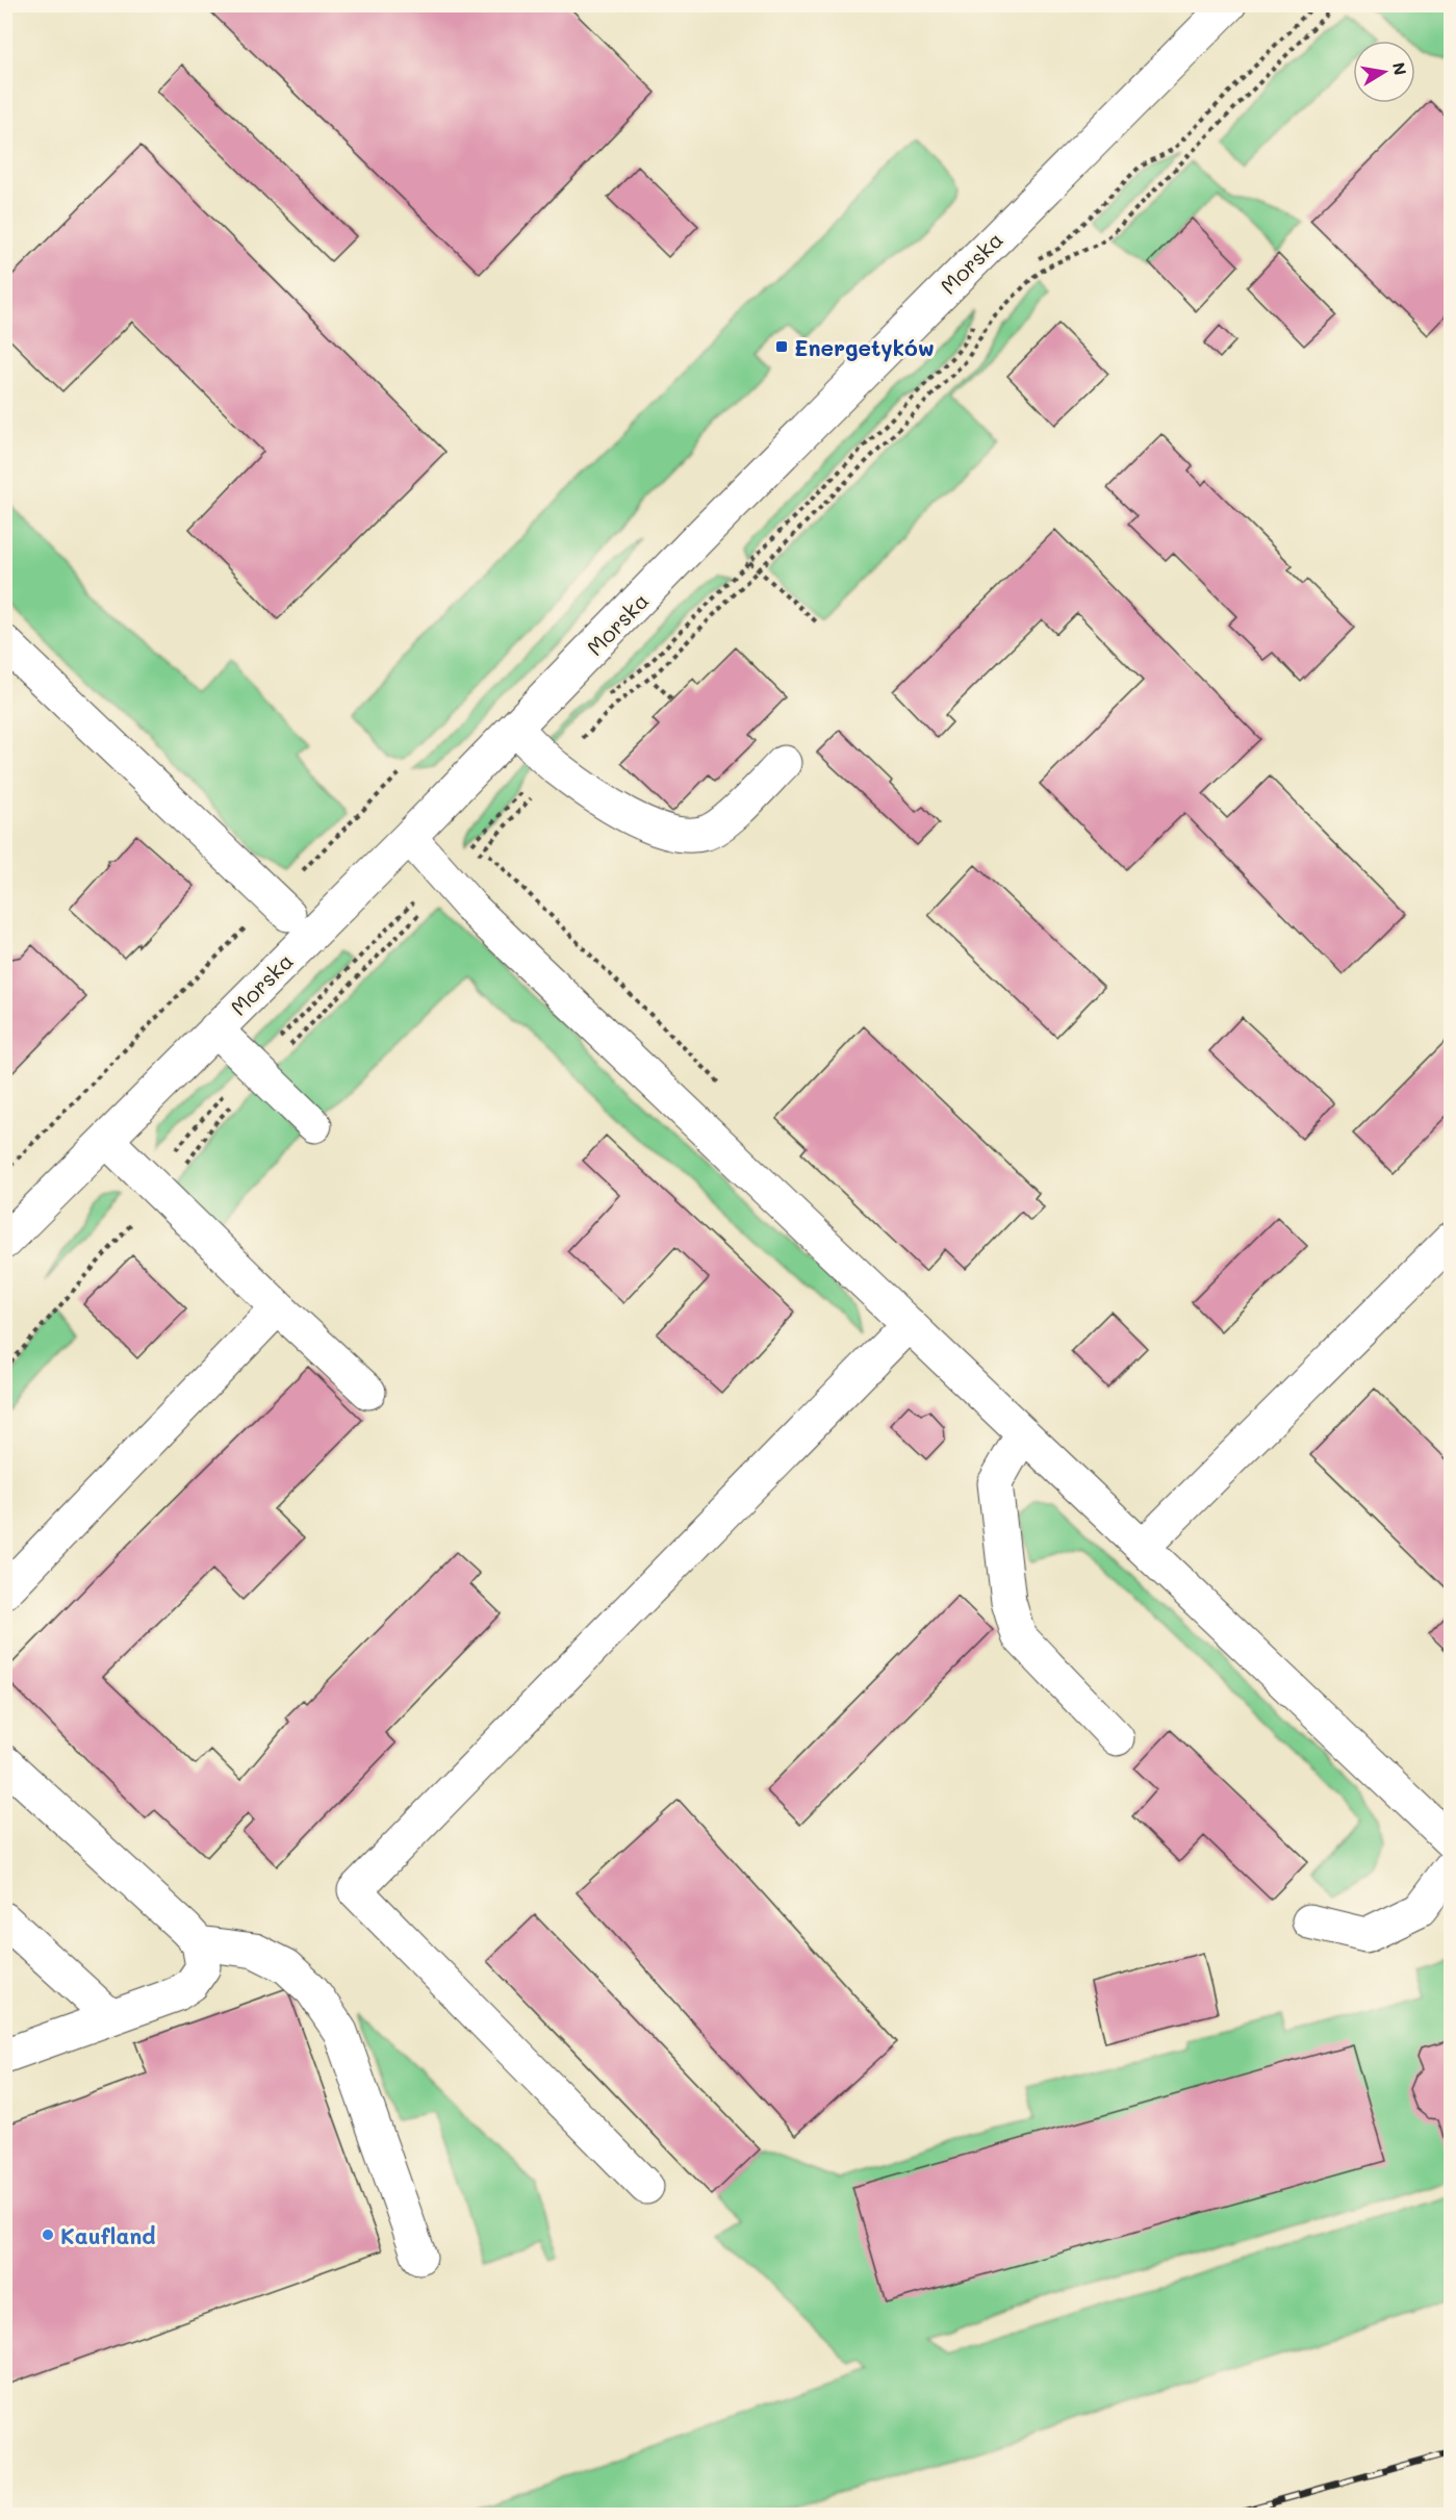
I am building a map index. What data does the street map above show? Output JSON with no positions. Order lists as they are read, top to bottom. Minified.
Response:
{"streets":{"street":["Morska"]},"places":{"transit":["Energetyków"],"other":["Kaufland"]},"north":"right"}
